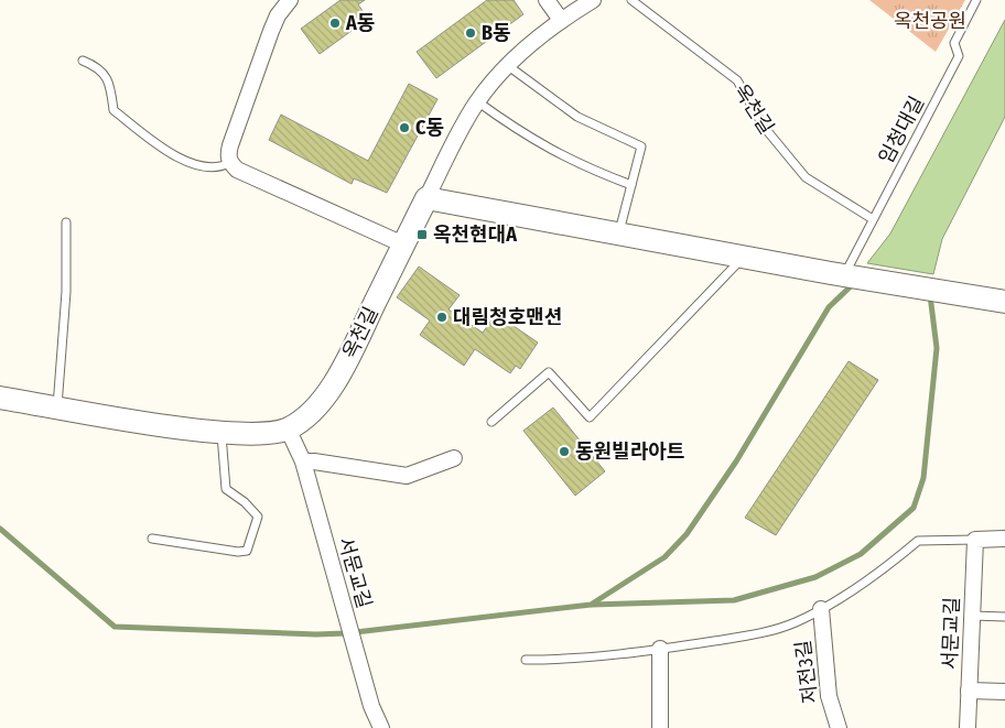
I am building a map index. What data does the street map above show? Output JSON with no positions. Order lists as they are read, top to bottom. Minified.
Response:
{"streets":{"street":["옥천길","서문교길","저전3길"],"lane":["임청대길"]},"crossings":[["옥천길","임청대길"],["옥천길","서문교길"]],"parks":["옥천공원"],"places":{"other":["A동","B동","C동","대림청호맨션","동원빌라아트"],"transit":["옥천현대A"]}}
